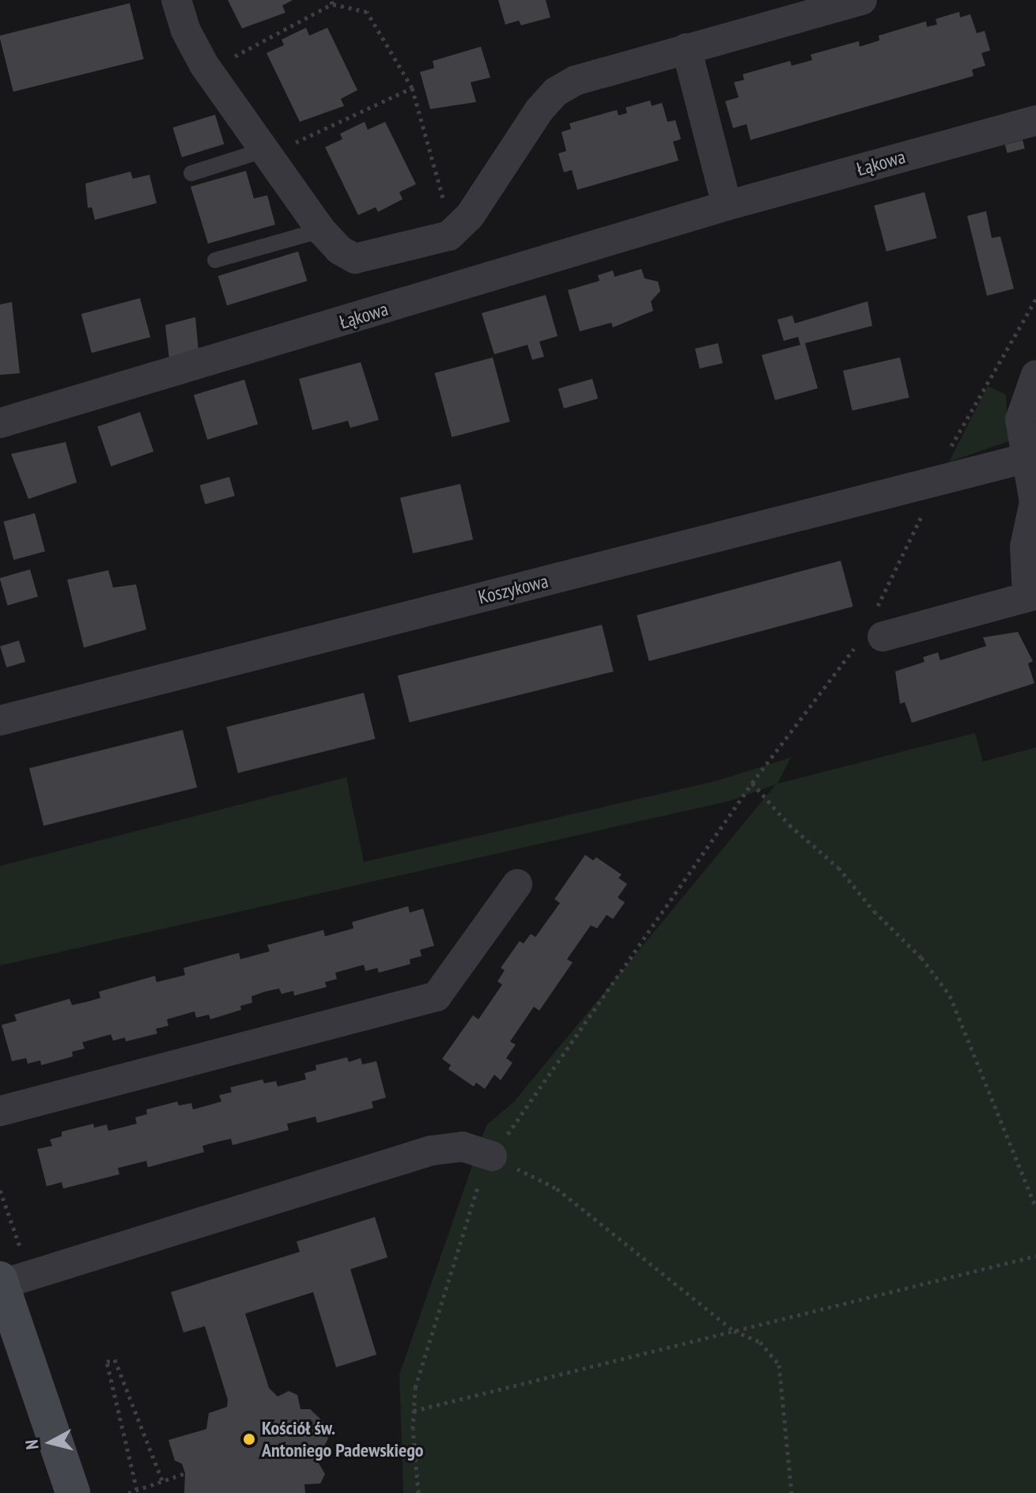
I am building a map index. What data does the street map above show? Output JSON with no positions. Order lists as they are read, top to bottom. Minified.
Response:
{"streets":{"street":["Łąkowa","Koszykowa"]},"places":["Kościół św. Antoniego Padewskiego"],"north":"left"}
